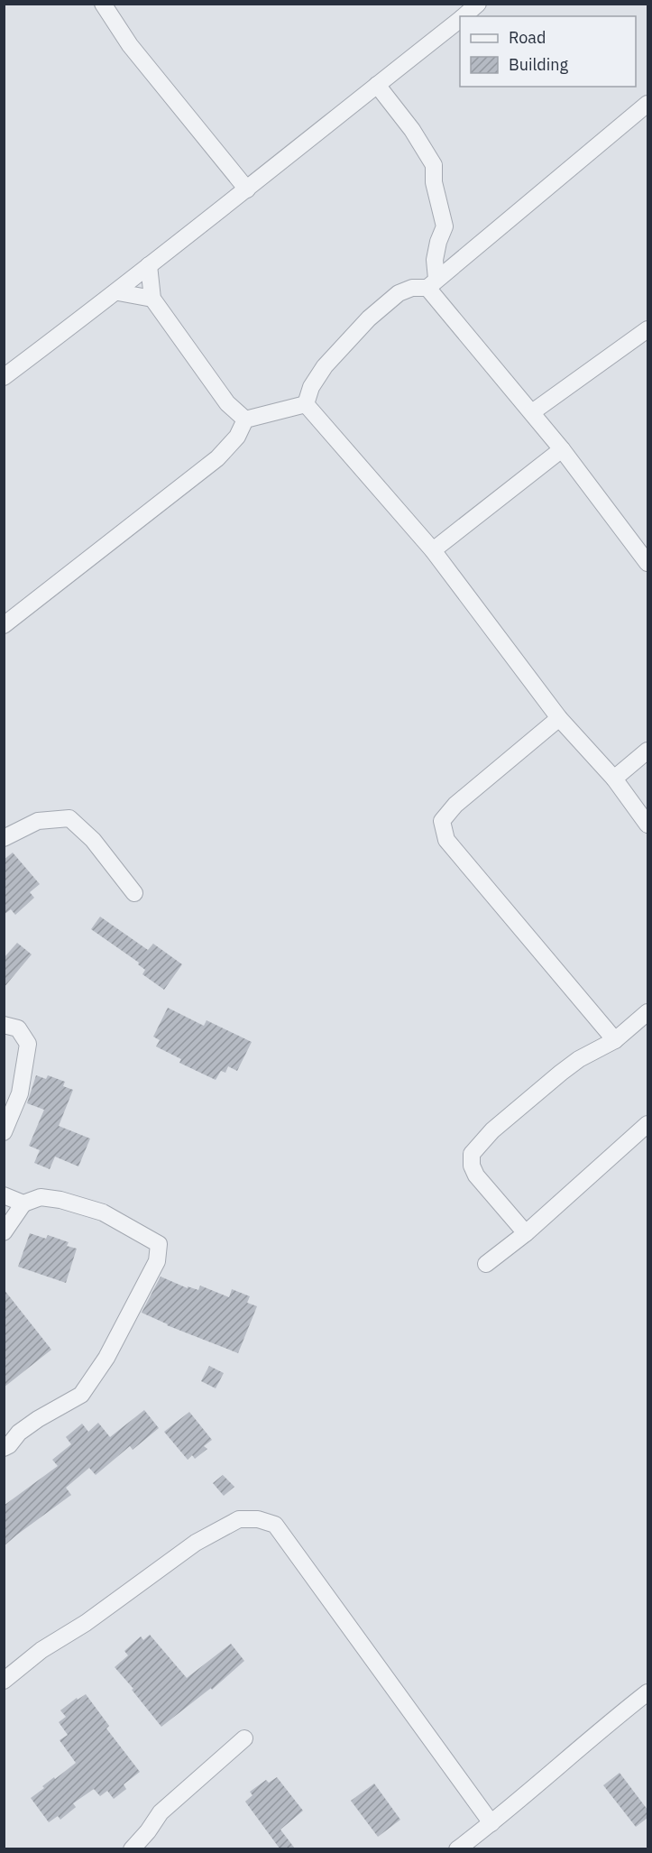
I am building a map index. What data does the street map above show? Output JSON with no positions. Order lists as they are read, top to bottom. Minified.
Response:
{"legend":["Road","Building"]}
